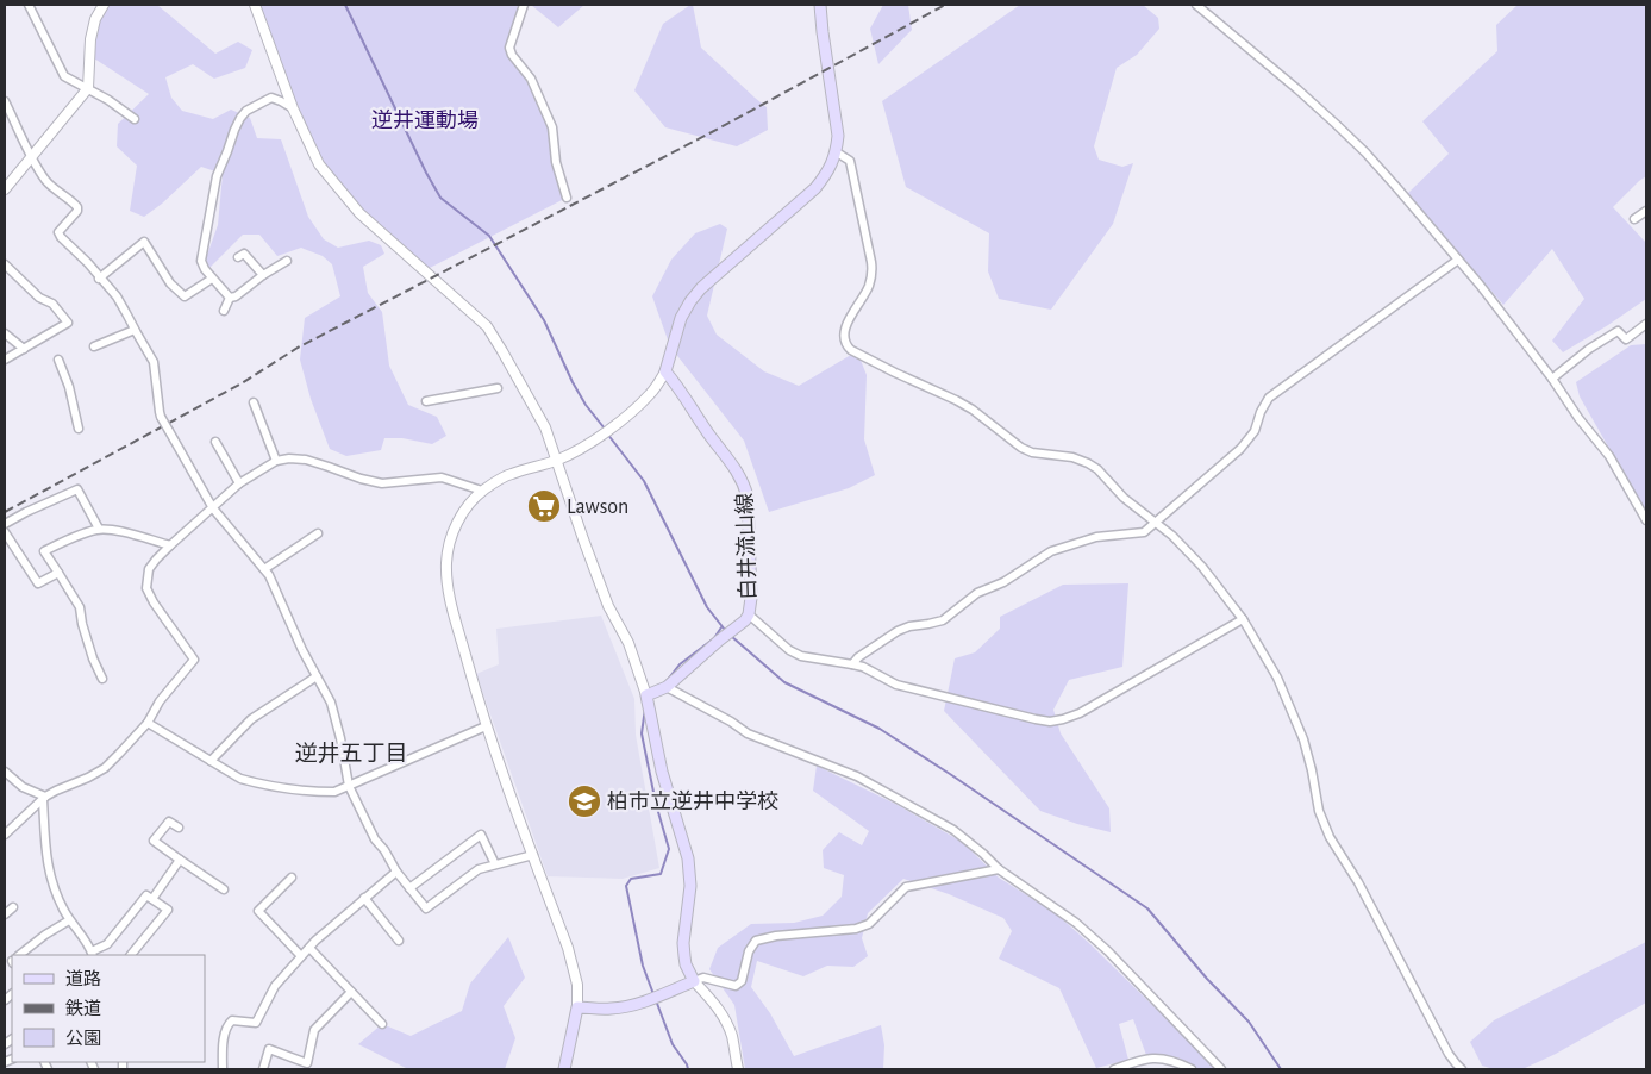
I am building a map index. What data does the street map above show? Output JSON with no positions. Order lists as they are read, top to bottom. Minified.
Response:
{"streets":{"main road":["白井流山線"]},"districts":["逆井五丁目"],"parks":["逆井運動場"],"places":{"supermarket":["Lawson"],"school or university":["柏市立逆井中学校"]},"legend":["道路","鉄道","公園"]}
